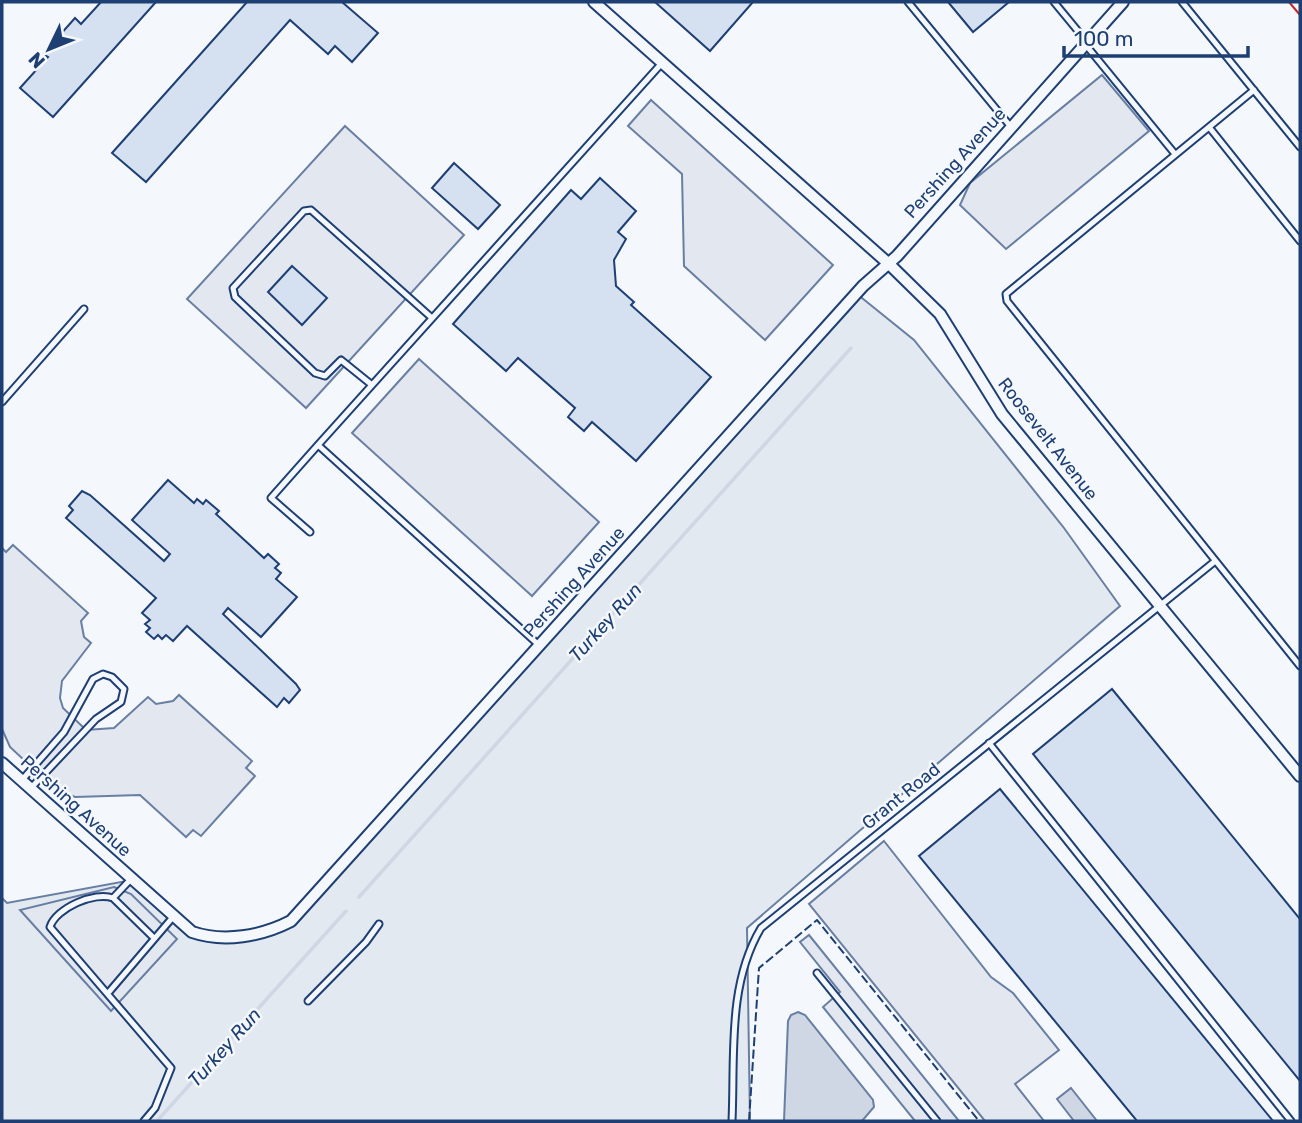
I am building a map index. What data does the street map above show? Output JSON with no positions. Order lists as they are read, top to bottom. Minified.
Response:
{"streets":{"street":["Pershing Avenue","Roosevelt Avenue"],"lane":["Grant Road"]},"crossings":[["Pershing Avenue","Roosevelt Avenue"],["Roosevelt Avenue","Grant Road"]],"water":["Turkey Run"],"scale_bar":"100 m","north":"bottom left"}
